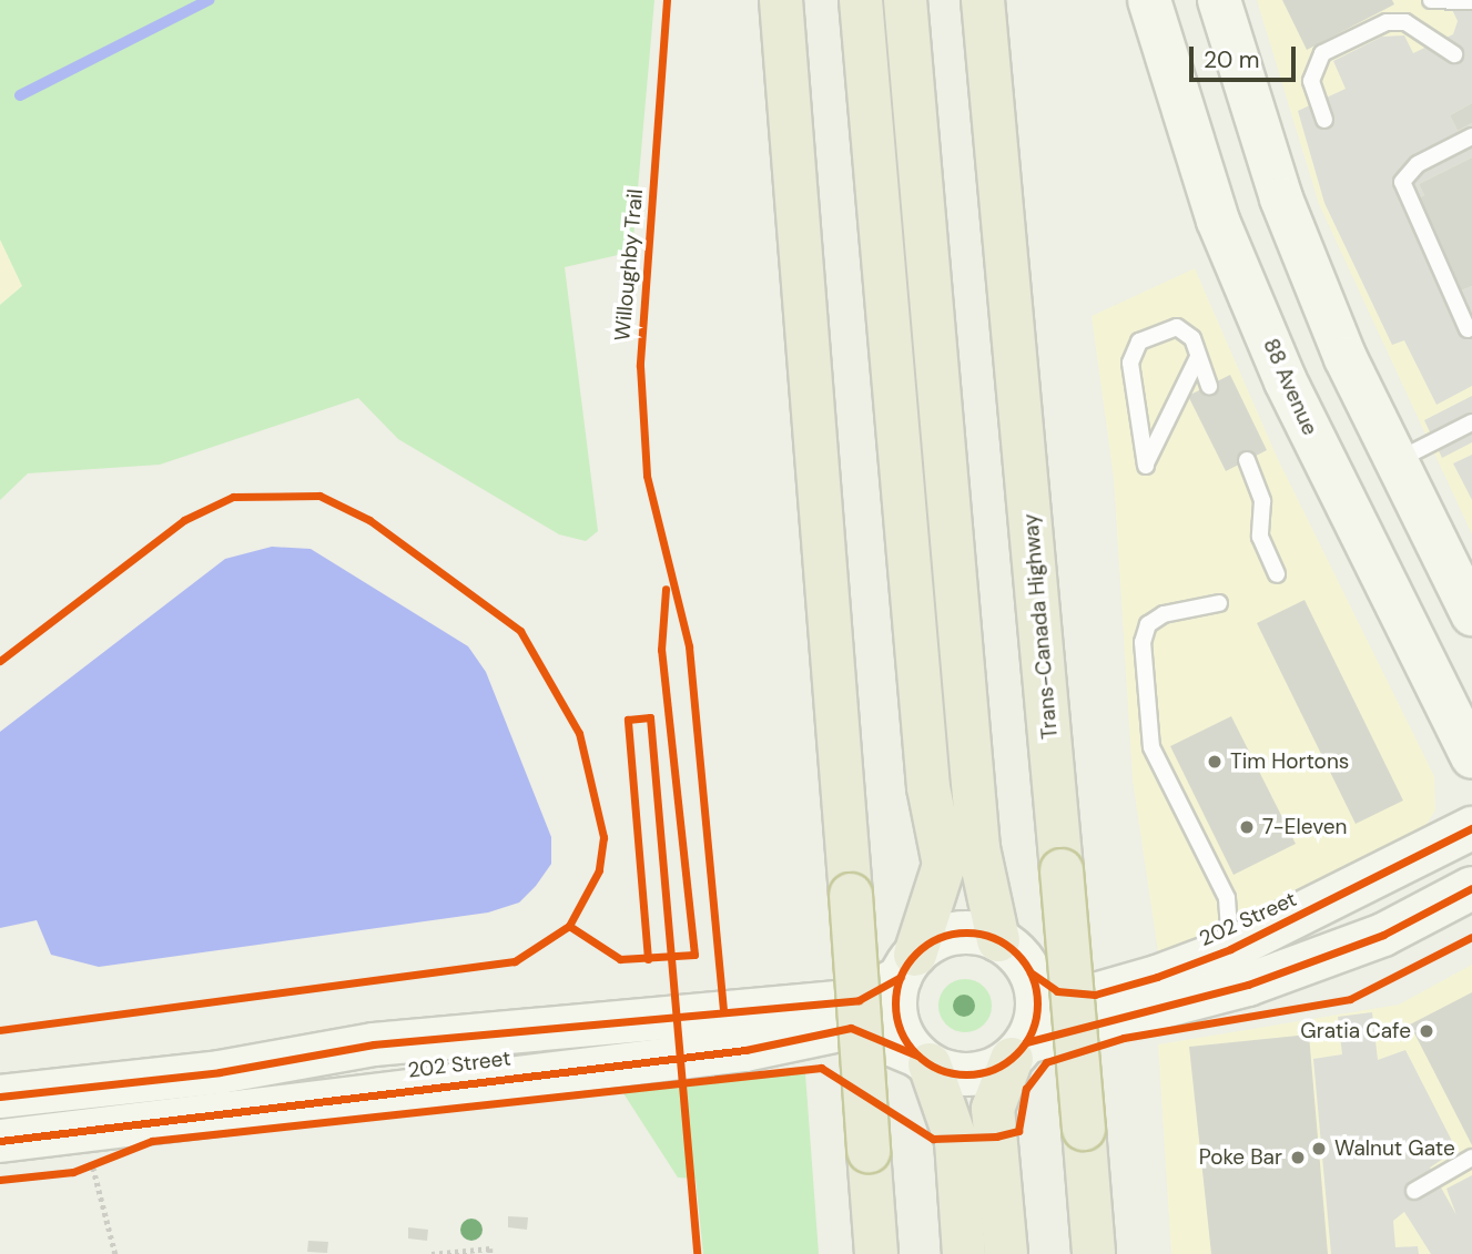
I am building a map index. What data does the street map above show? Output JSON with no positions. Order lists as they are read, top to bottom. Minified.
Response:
{"streets":{"highway":["Trans-Canada Highway"],"main road":["88 Avenue","202 Street"],"cycle path":["Willoughby Trail"]},"places":["Tim Hortons","7-Eleven","Gratia Cafe","Walnut Gate","Poke Bar"],"scale_bar":"20 m"}
